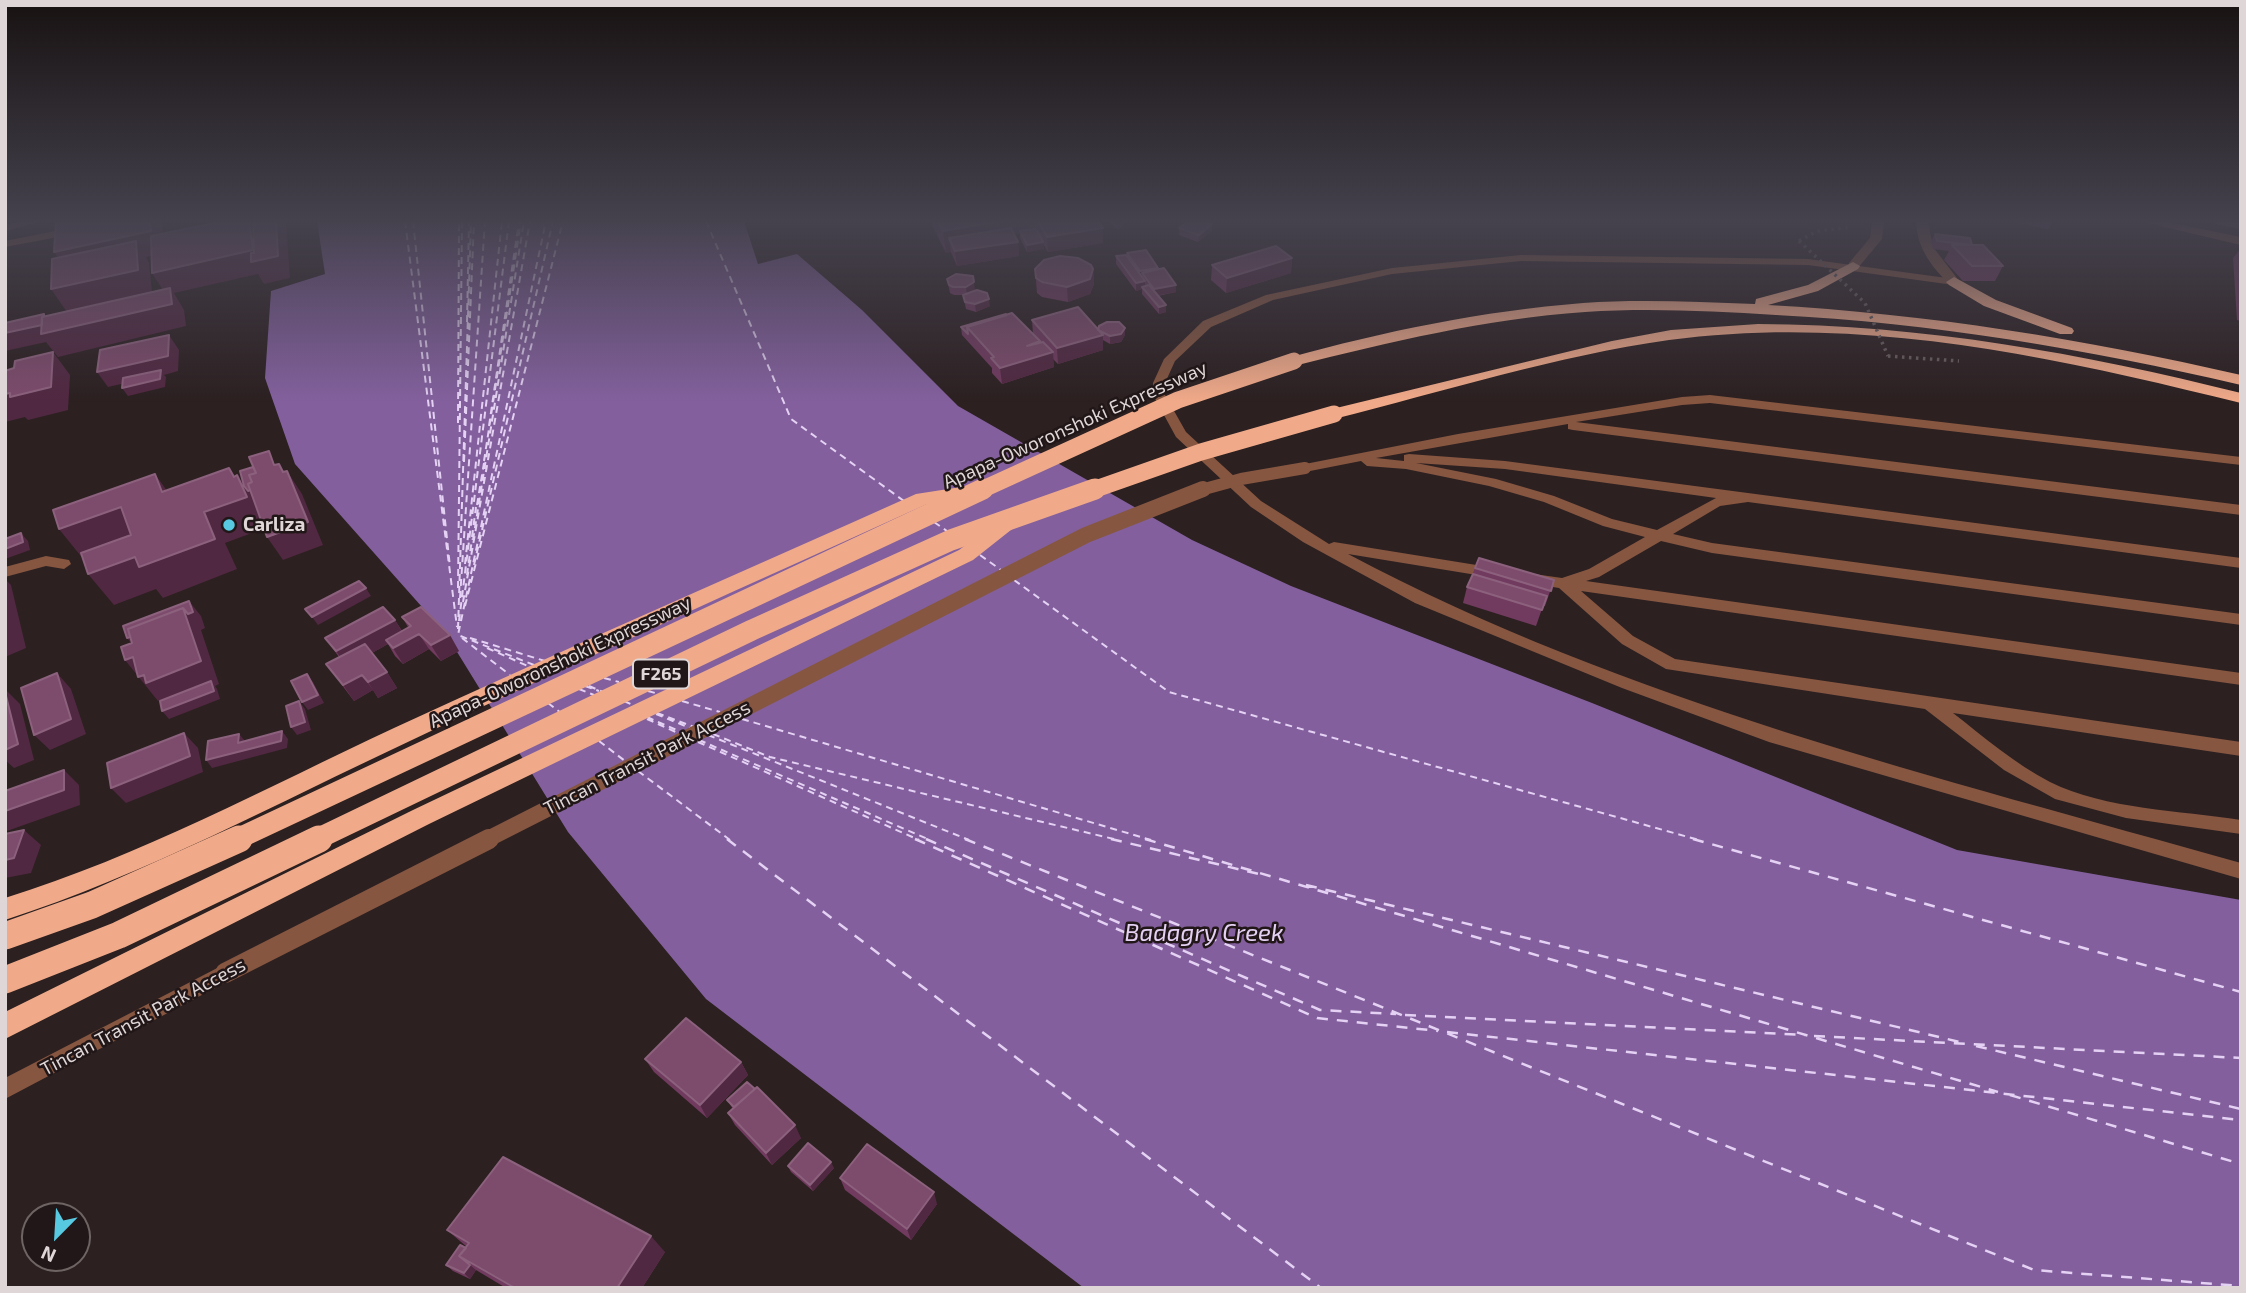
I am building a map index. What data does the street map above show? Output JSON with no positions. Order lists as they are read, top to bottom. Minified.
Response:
{"streets":{"highway":["Apapa-Oworonshoki Expressway","F265"],"lane":["Tincan Transit Park Access"]},"water":["Badagry Creek"],"places":["Carliza"],"north":"bottom left"}
